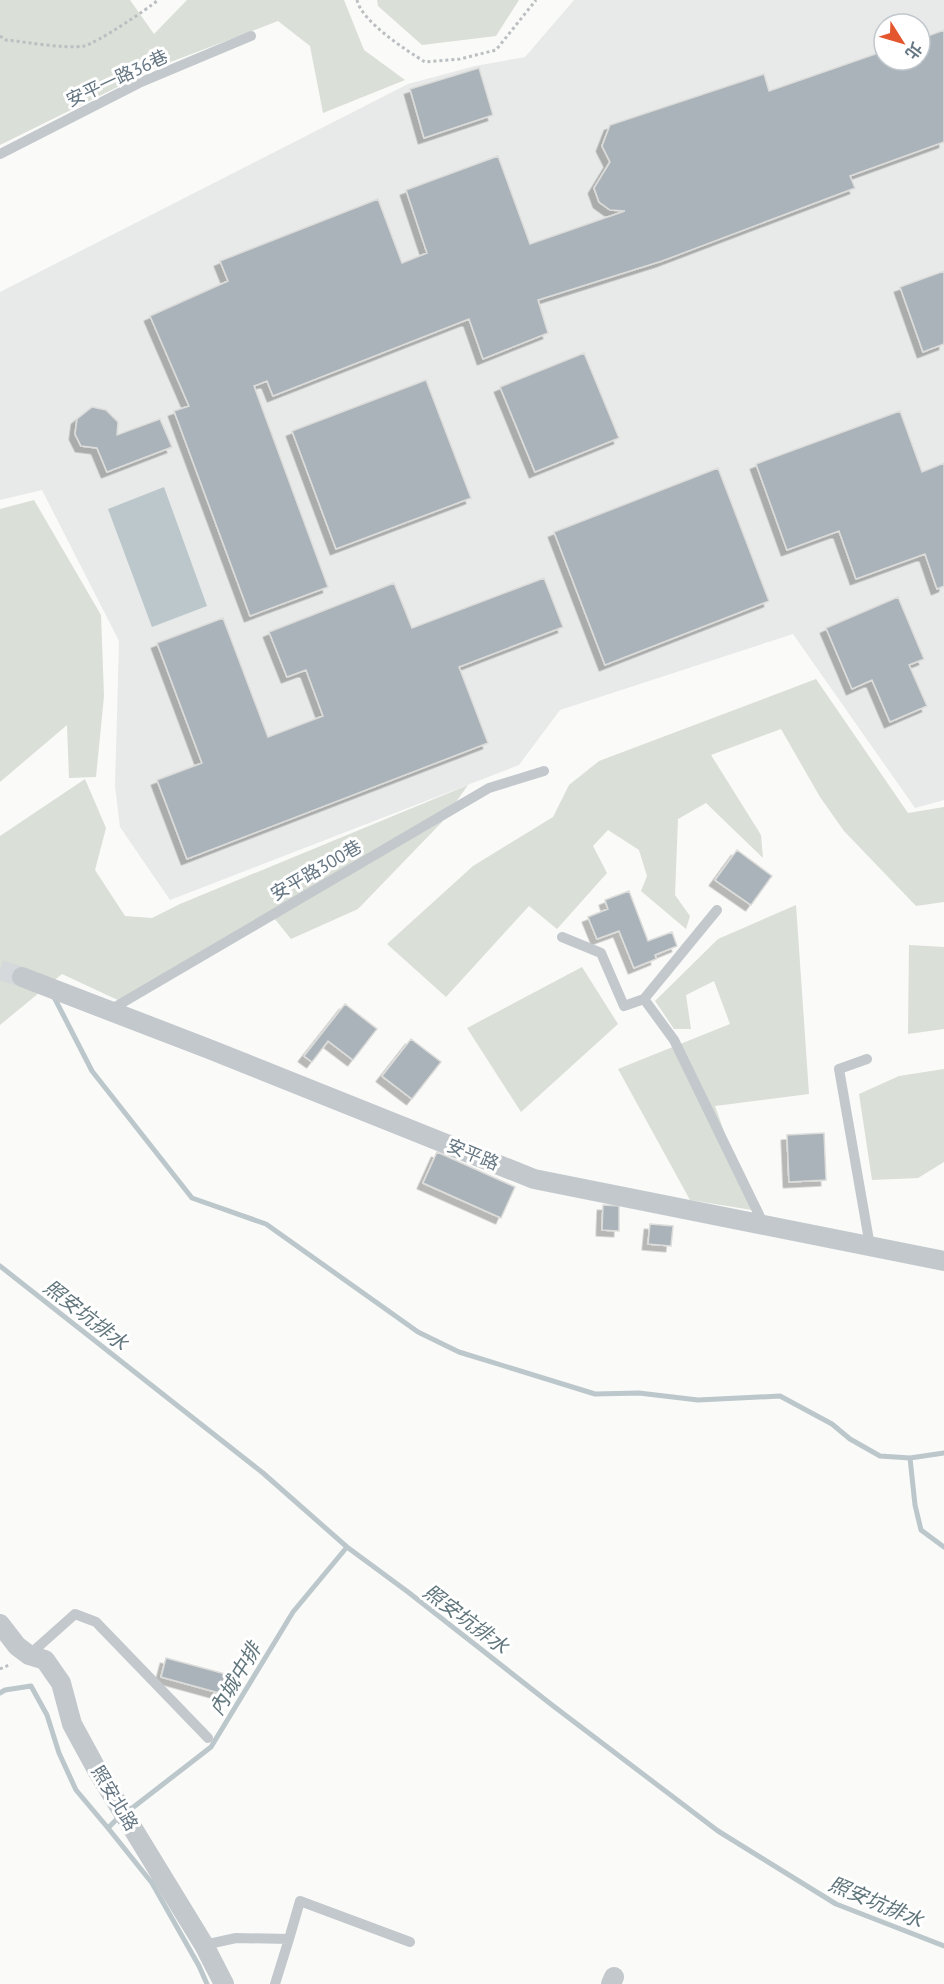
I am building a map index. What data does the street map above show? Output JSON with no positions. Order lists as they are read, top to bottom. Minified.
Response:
{"streets":{"street":["安平路","照安北路"],"lane":["安平一路36巷","安平路300巷"]},"crossings":[["安平路300巷","安平路"]],"water":["照安坑排水","內城中排"],"north":"bottom right"}
